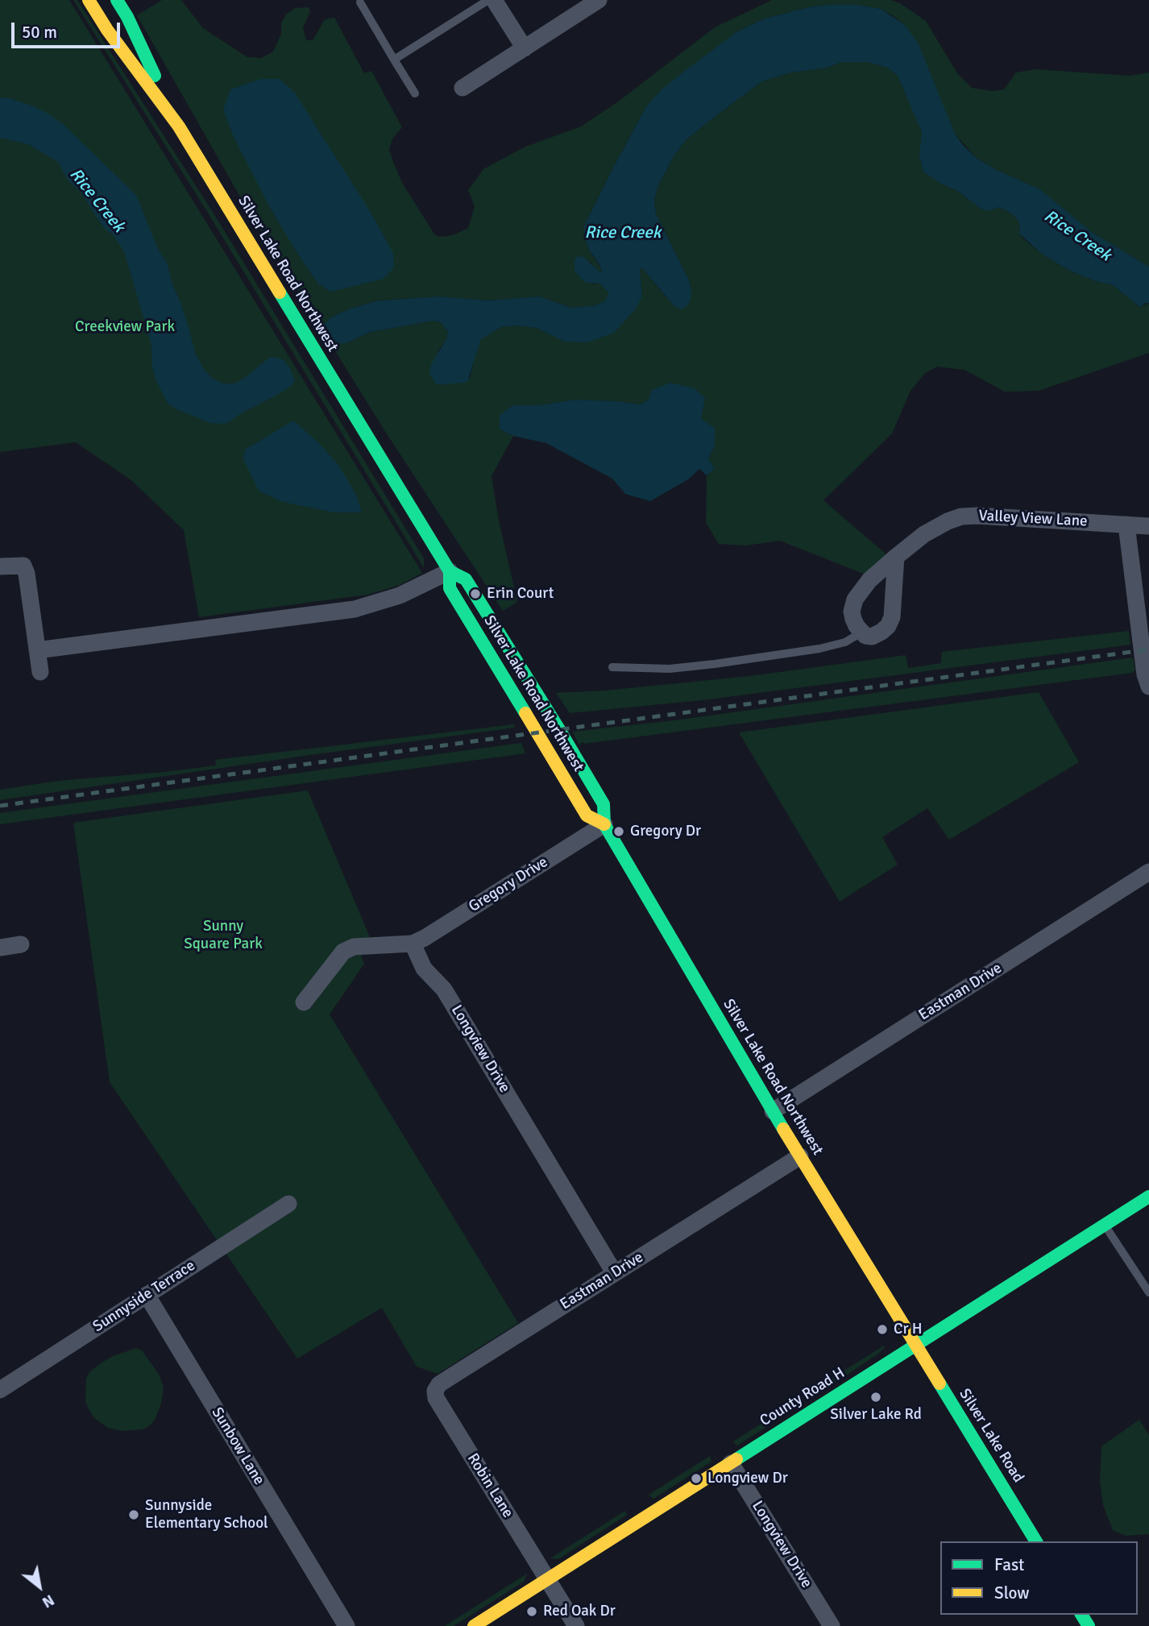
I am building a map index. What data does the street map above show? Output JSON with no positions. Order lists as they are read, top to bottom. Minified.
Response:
{"streets":{"main road":["Silver Lake Road Northwest","County Road H","Silver Lake Road"],"street":["Valley View Lane","Gregory Drive","Eastman Drive","Longview Drive","Sunnyside Terrace","Sunbow Lane","Robin Lane"]},"crossings":[["Silver Lake Road Northwest","Gregory Drive"],["Silver Lake Road Northwest","Eastman Drive"],["Silver Lake Road Northwest","County Road H"],["Silver Lake Road Northwest","Silver Lake Road"],["Gregory Drive","Longview Drive"],["Eastman Drive","Longview Drive"],["Eastman Drive","Robin Lane"],["Longview Drive","County Road H"],["Sunnyside Terrace","Sunbow Lane"],["County Road H","Silver Lake Road"],["County Road H","Robin Lane"]],"water":["Rice Creek"],"parks":["Creekview Park","Sunny Square Park"],"places":["Erin Court","Gregory Dr","Cr H","Silver Lake Rd","Longview Dr","Sunnyside Elementary School","Red Oak Dr"],"legend":["Fast","Slow"],"scale_bar":"50 m","north":"bottom right"}
